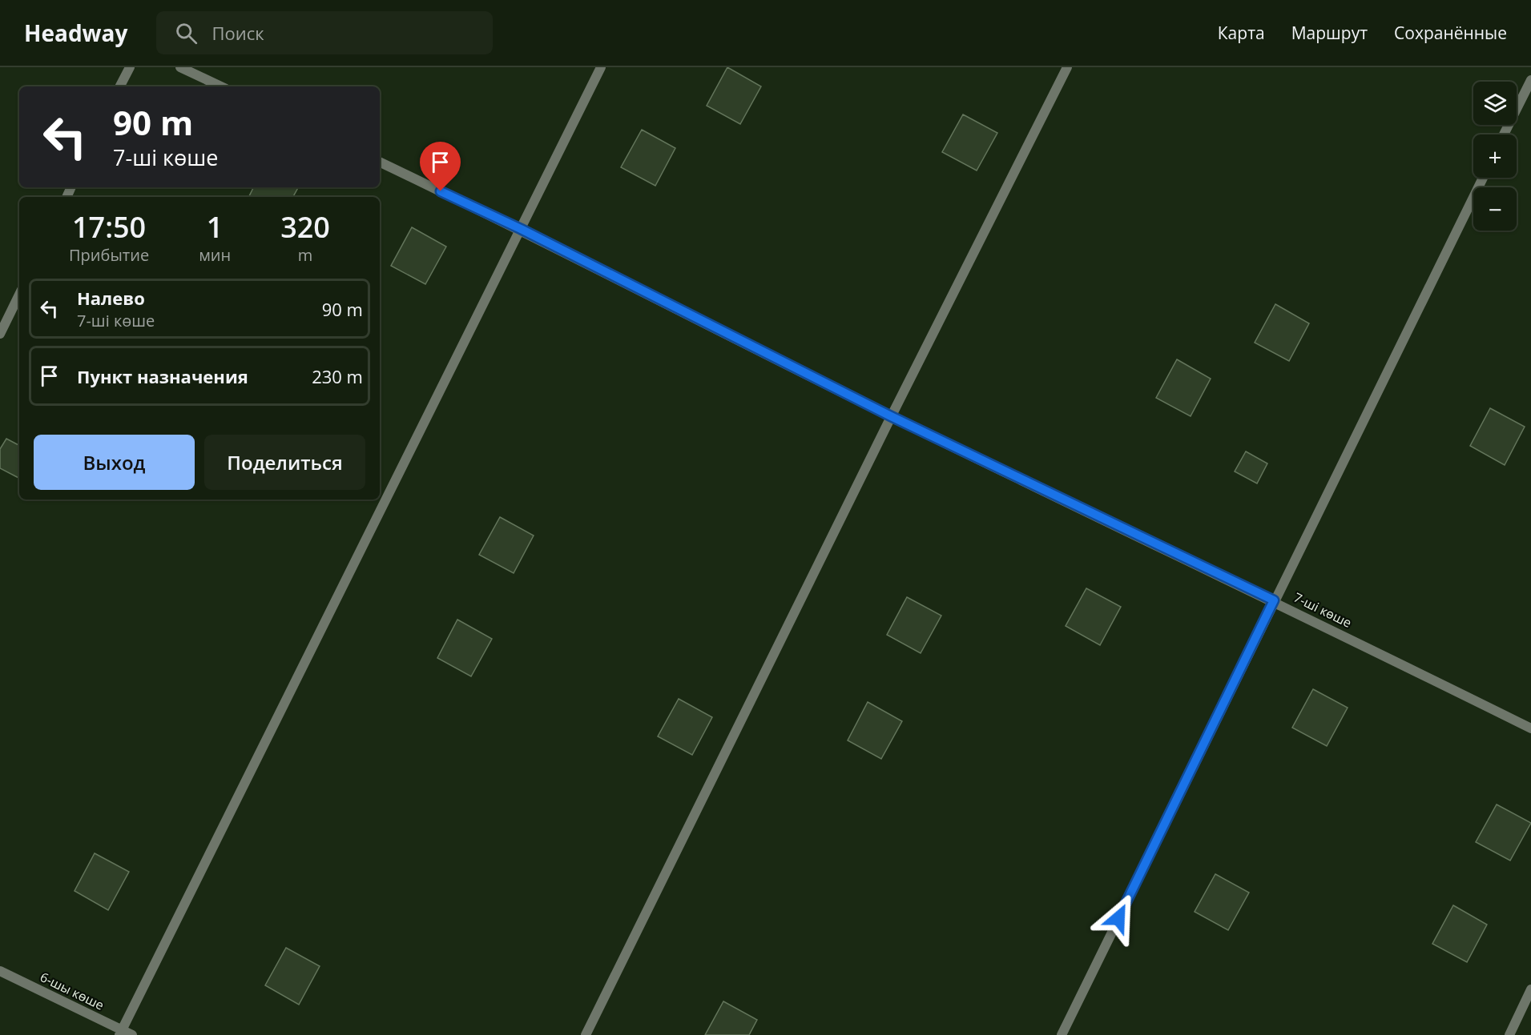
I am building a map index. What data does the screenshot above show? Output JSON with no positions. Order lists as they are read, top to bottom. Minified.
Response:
{"streets":{"lane":["7-ші көше","6-шы көше"]},"page":{"header":"Headway","search":"Поиск","nav":["Карта","Маршрут","Сохранённые"],"map_buttons":["+","−"],"turn":["90 m","7-ші көше"],"eta":["17:50","Прибытие","1","мин","320","m"],"list":[{"name":"Налево","note":"7-ші көше","value":"90 m"},{"name":"Пункт назначения","value":"230 m"}],"buttons":["Выход","Поделиться"]}}
